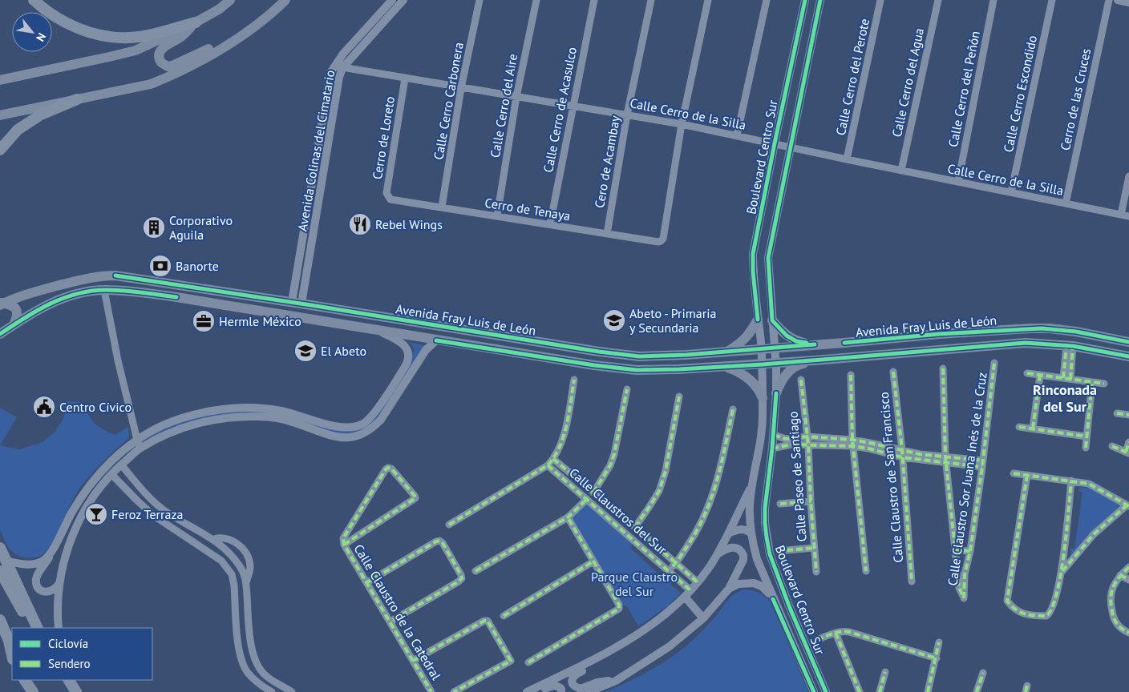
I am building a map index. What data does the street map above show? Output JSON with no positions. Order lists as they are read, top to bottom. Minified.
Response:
{"streets":{"main road":["Avenida Fray Luis de León"],"street":["Calle Cerro del Perote","Calle Cerro del Agua","Calle Cerro del Peñón","Calle Cerro Escondido","Cerro de las Cruces","Calle Cerro Carbonera","Calle Cerro del Aire","Calle Cerro de Acasulco","Calle Cerro de la Silla","Cerro de Loreto","Avenida Colinas del Cimatario","Boulevard Centro Sur","Cero de Acambay","Cerro de Tenaya","Calle Paseo de Santiago","Calle Claustro de San Francisco","Calle Claustro Sor Juana Inés de la Cruz","Calle Claustros del Sur","Calle Claustro de la Catedral"]},"crossings":[["Calle Cerro del Perote","Calle Cerro de la Silla"],["Calle Cerro del Agua","Calle Cerro de la Silla"],["Calle Cerro del Peñón","Calle Cerro de la Silla"],["Calle Cerro Escondido","Calle Cerro de la Silla"],["Cerro de las Cruces","Calle Cerro de la Silla"],["Calle Cerro Carbonera","Calle Cerro de la Silla"],["Calle Cerro Carbonera","Cerro de Tenaya"],["Calle Cerro del Aire","Calle Cerro de la Silla"],["Calle Cerro del Aire","Cerro de Tenaya"],["Calle Cerro de Acasulco","Calle Cerro de la Silla"],["Calle Cerro de Acasulco","Cerro de Tenaya"],["Calle Cerro de la Silla","Cerro de Loreto"],["Calle Cerro de la Silla","Avenida Colinas del Cimatario"],["Calle Cerro de la Silla","Boulevard Centro Sur"],["Calle Cerro de la Silla","Cero de Acambay"],["Calle Cerro de la Silla","Cerro de Tenaya"],["Cerro de Loreto","Cerro de Tenaya"],["Avenida Colinas del Cimatario","Avenida Fray Luis de León"],["Boulevard Centro Sur","Avenida Fray Luis de León"],["Cero de Acambay","Cerro de Tenaya"]],"districts":["Rinconada del Sur"],"parks":["Parque Claustro del Sur"],"places":{"restaurant":["Rebel Wings"],"building":["Corporativo Aguila"],"bank":["Banorte"],"school or university":["Abeto - Primaria y Secundaria","El Abeto"],"office":["Hermle México"],"public building":["Centro Cívico"],"bar":["Feroz Terraza"]},"legend":["Ciclovía","Sendero"],"north":"bottom right"}
